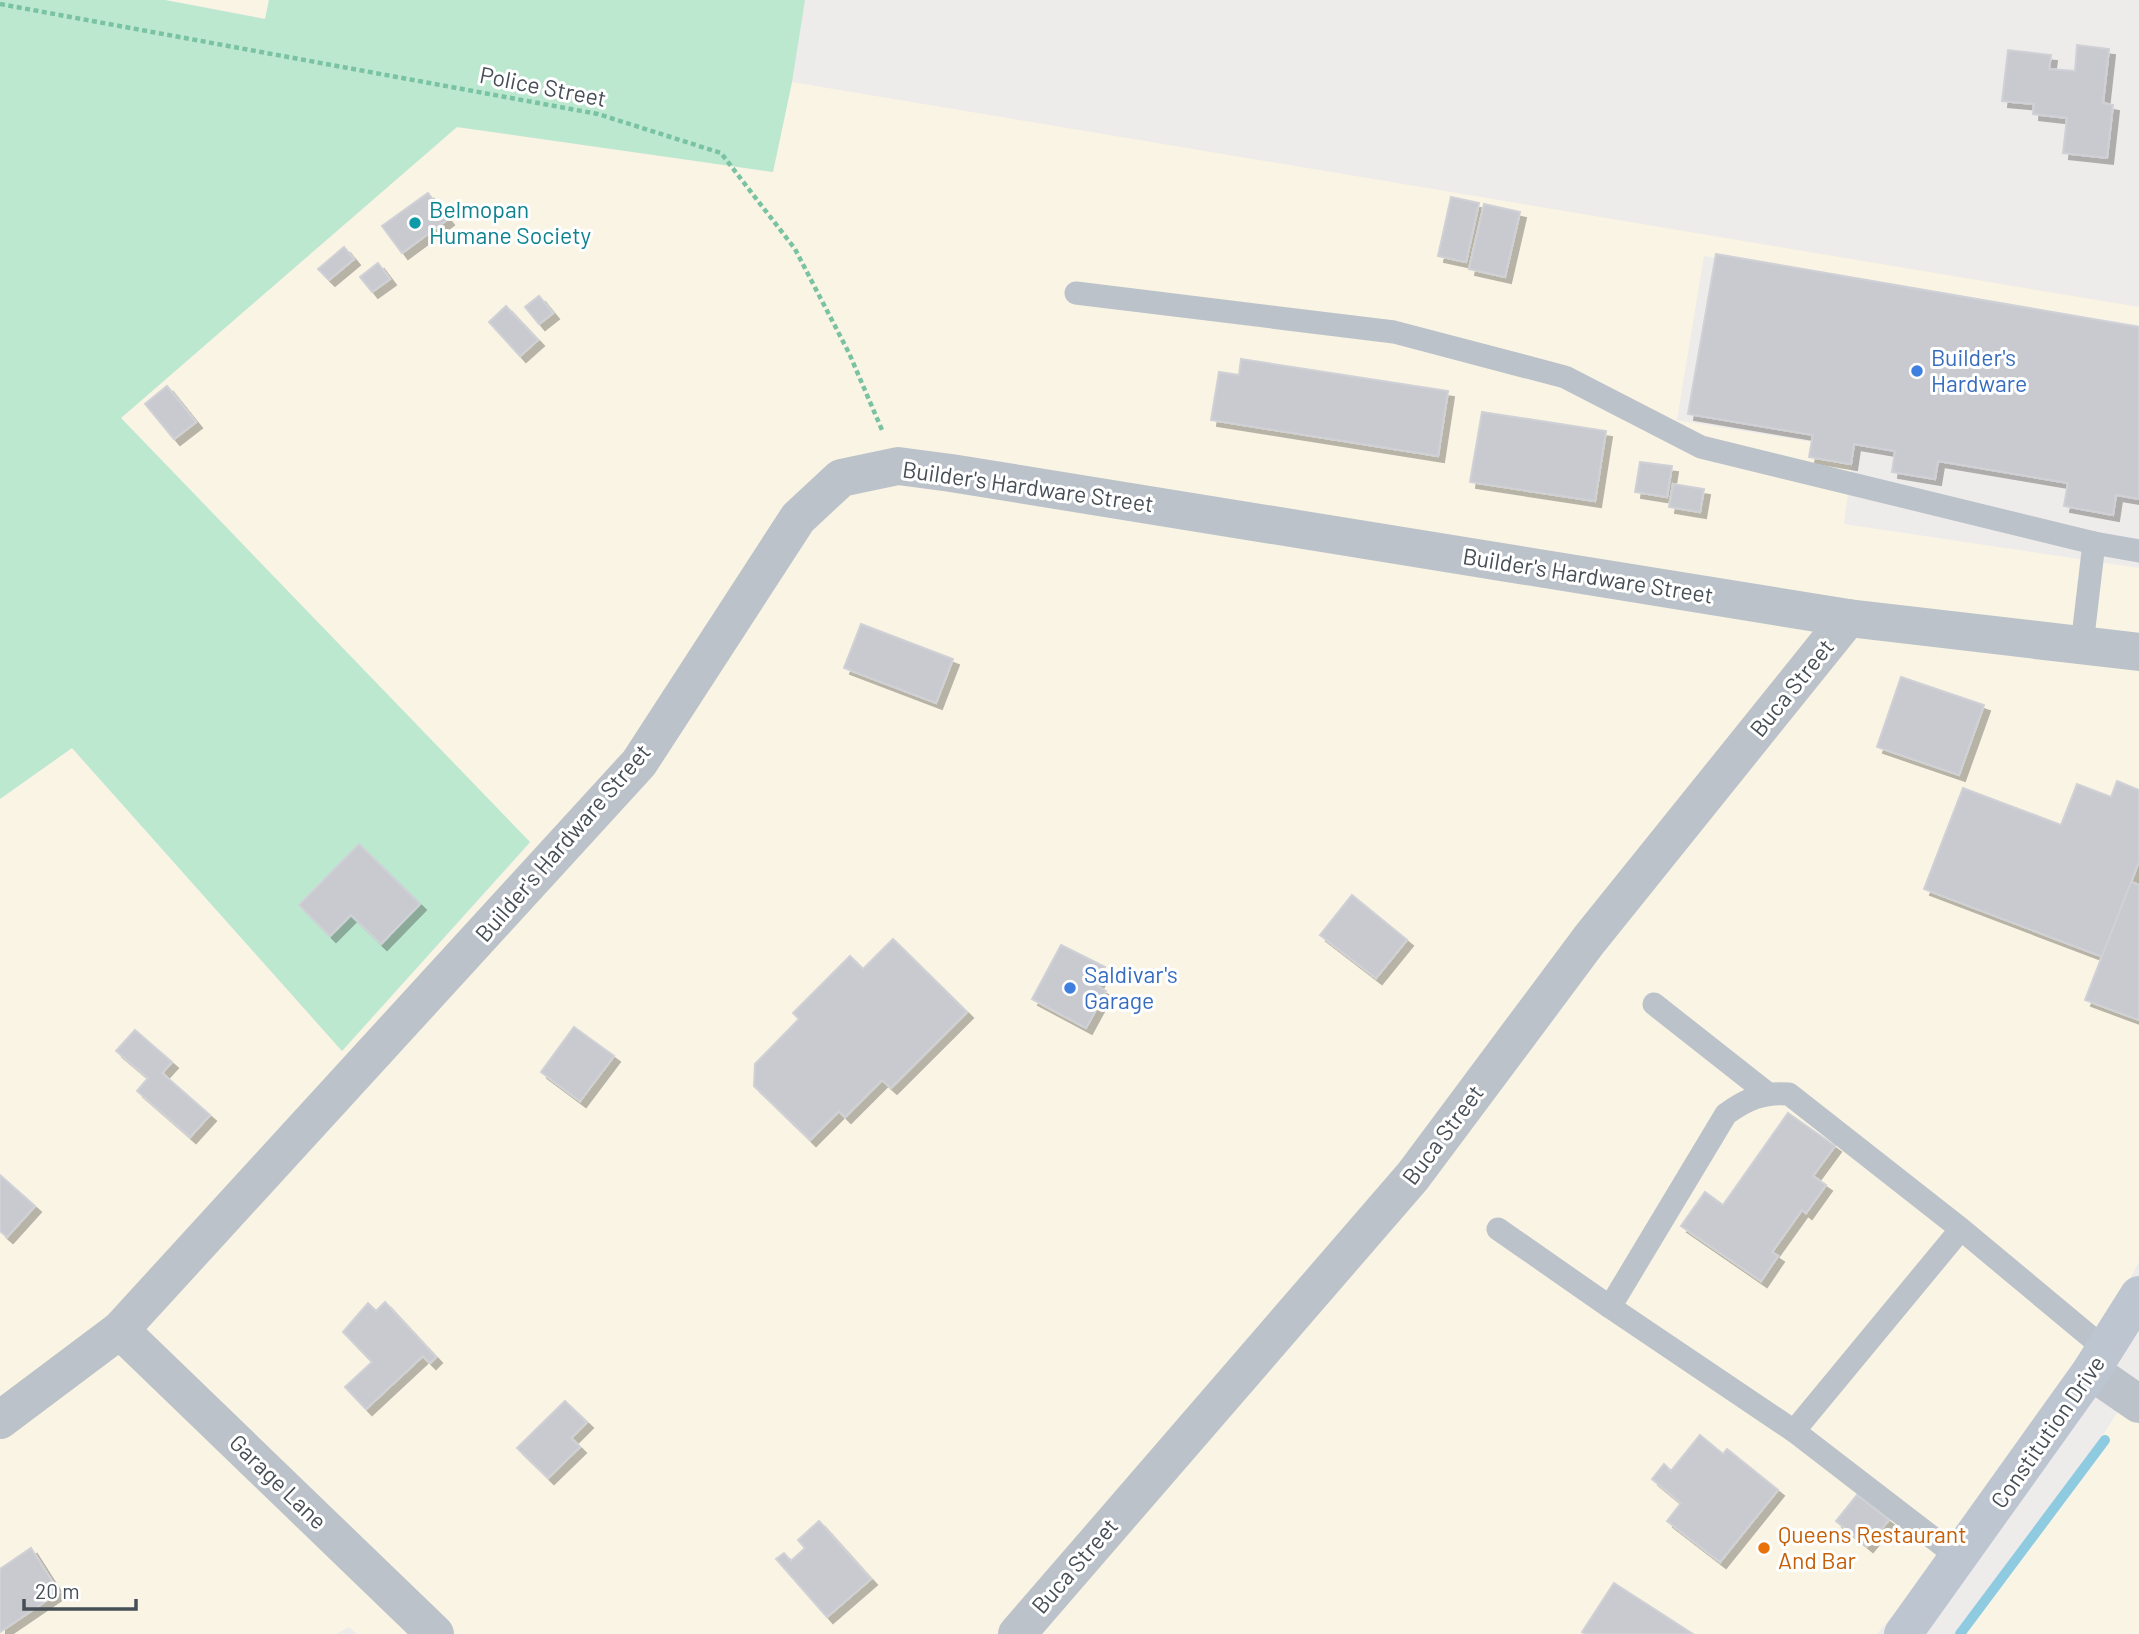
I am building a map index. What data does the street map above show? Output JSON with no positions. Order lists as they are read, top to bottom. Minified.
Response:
{"streets":{"main road":["Constitution Drive"],"street":["Builder's Hardware Street","Buca Street","Garage Lane"],"path":["Police Street"]},"crossings":[["Police Street","Builder's Hardware Street"],["Builder's Hardware Street","Buca Street"],["Builder's Hardware Street","Garage Lane"]],"places":["Belmopan Humane Society","Builder's Hardware","Saldivar's Garage","Queens Restaurant And Bar"],"scale_bar":"20 m"}
